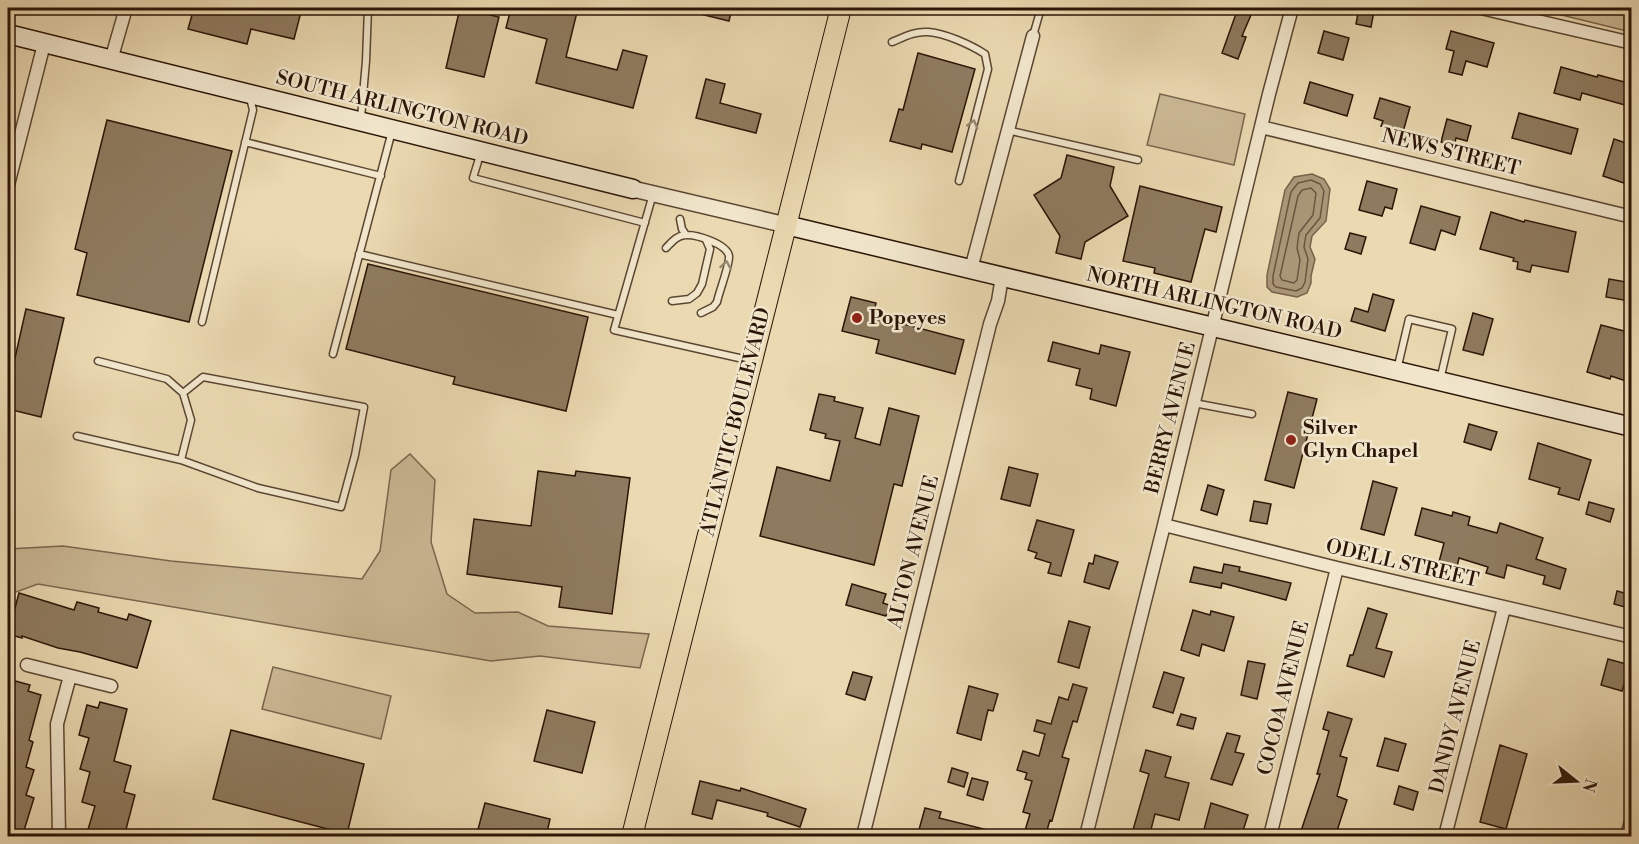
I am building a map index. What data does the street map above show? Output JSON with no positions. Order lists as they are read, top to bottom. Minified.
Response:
{"streets":{"main road":["SOUTH ARLINGTON ROAD","NORTH ARLINGTON ROAD","ATLANTIC BOULEVARD"],"street":["NEWS STREET","BERRY AVENUE","ALTON AVENUE","ODELL STREET","COCOA AVENUE","DANDY AVENUE"]},"crossings":[["SOUTH ARLINGTON ROAD","NORTH ARLINGTON ROAD"],["SOUTH ARLINGTON ROAD","ATLANTIC BOULEVARD"],["NEWS STREET","BERRY AVENUE"],["NORTH ARLINGTON ROAD","BERRY AVENUE"],["NORTH ARLINGTON ROAD","ATLANTIC BOULEVARD"],["NORTH ARLINGTON ROAD","ALTON AVENUE"],["BERRY AVENUE","ODELL STREET"],["ODELL STREET","COCOA AVENUE"],["ODELL STREET","DANDY AVENUE"]],"places":["Popeyes","Silver Glyn Chapel"],"north":"right"}
